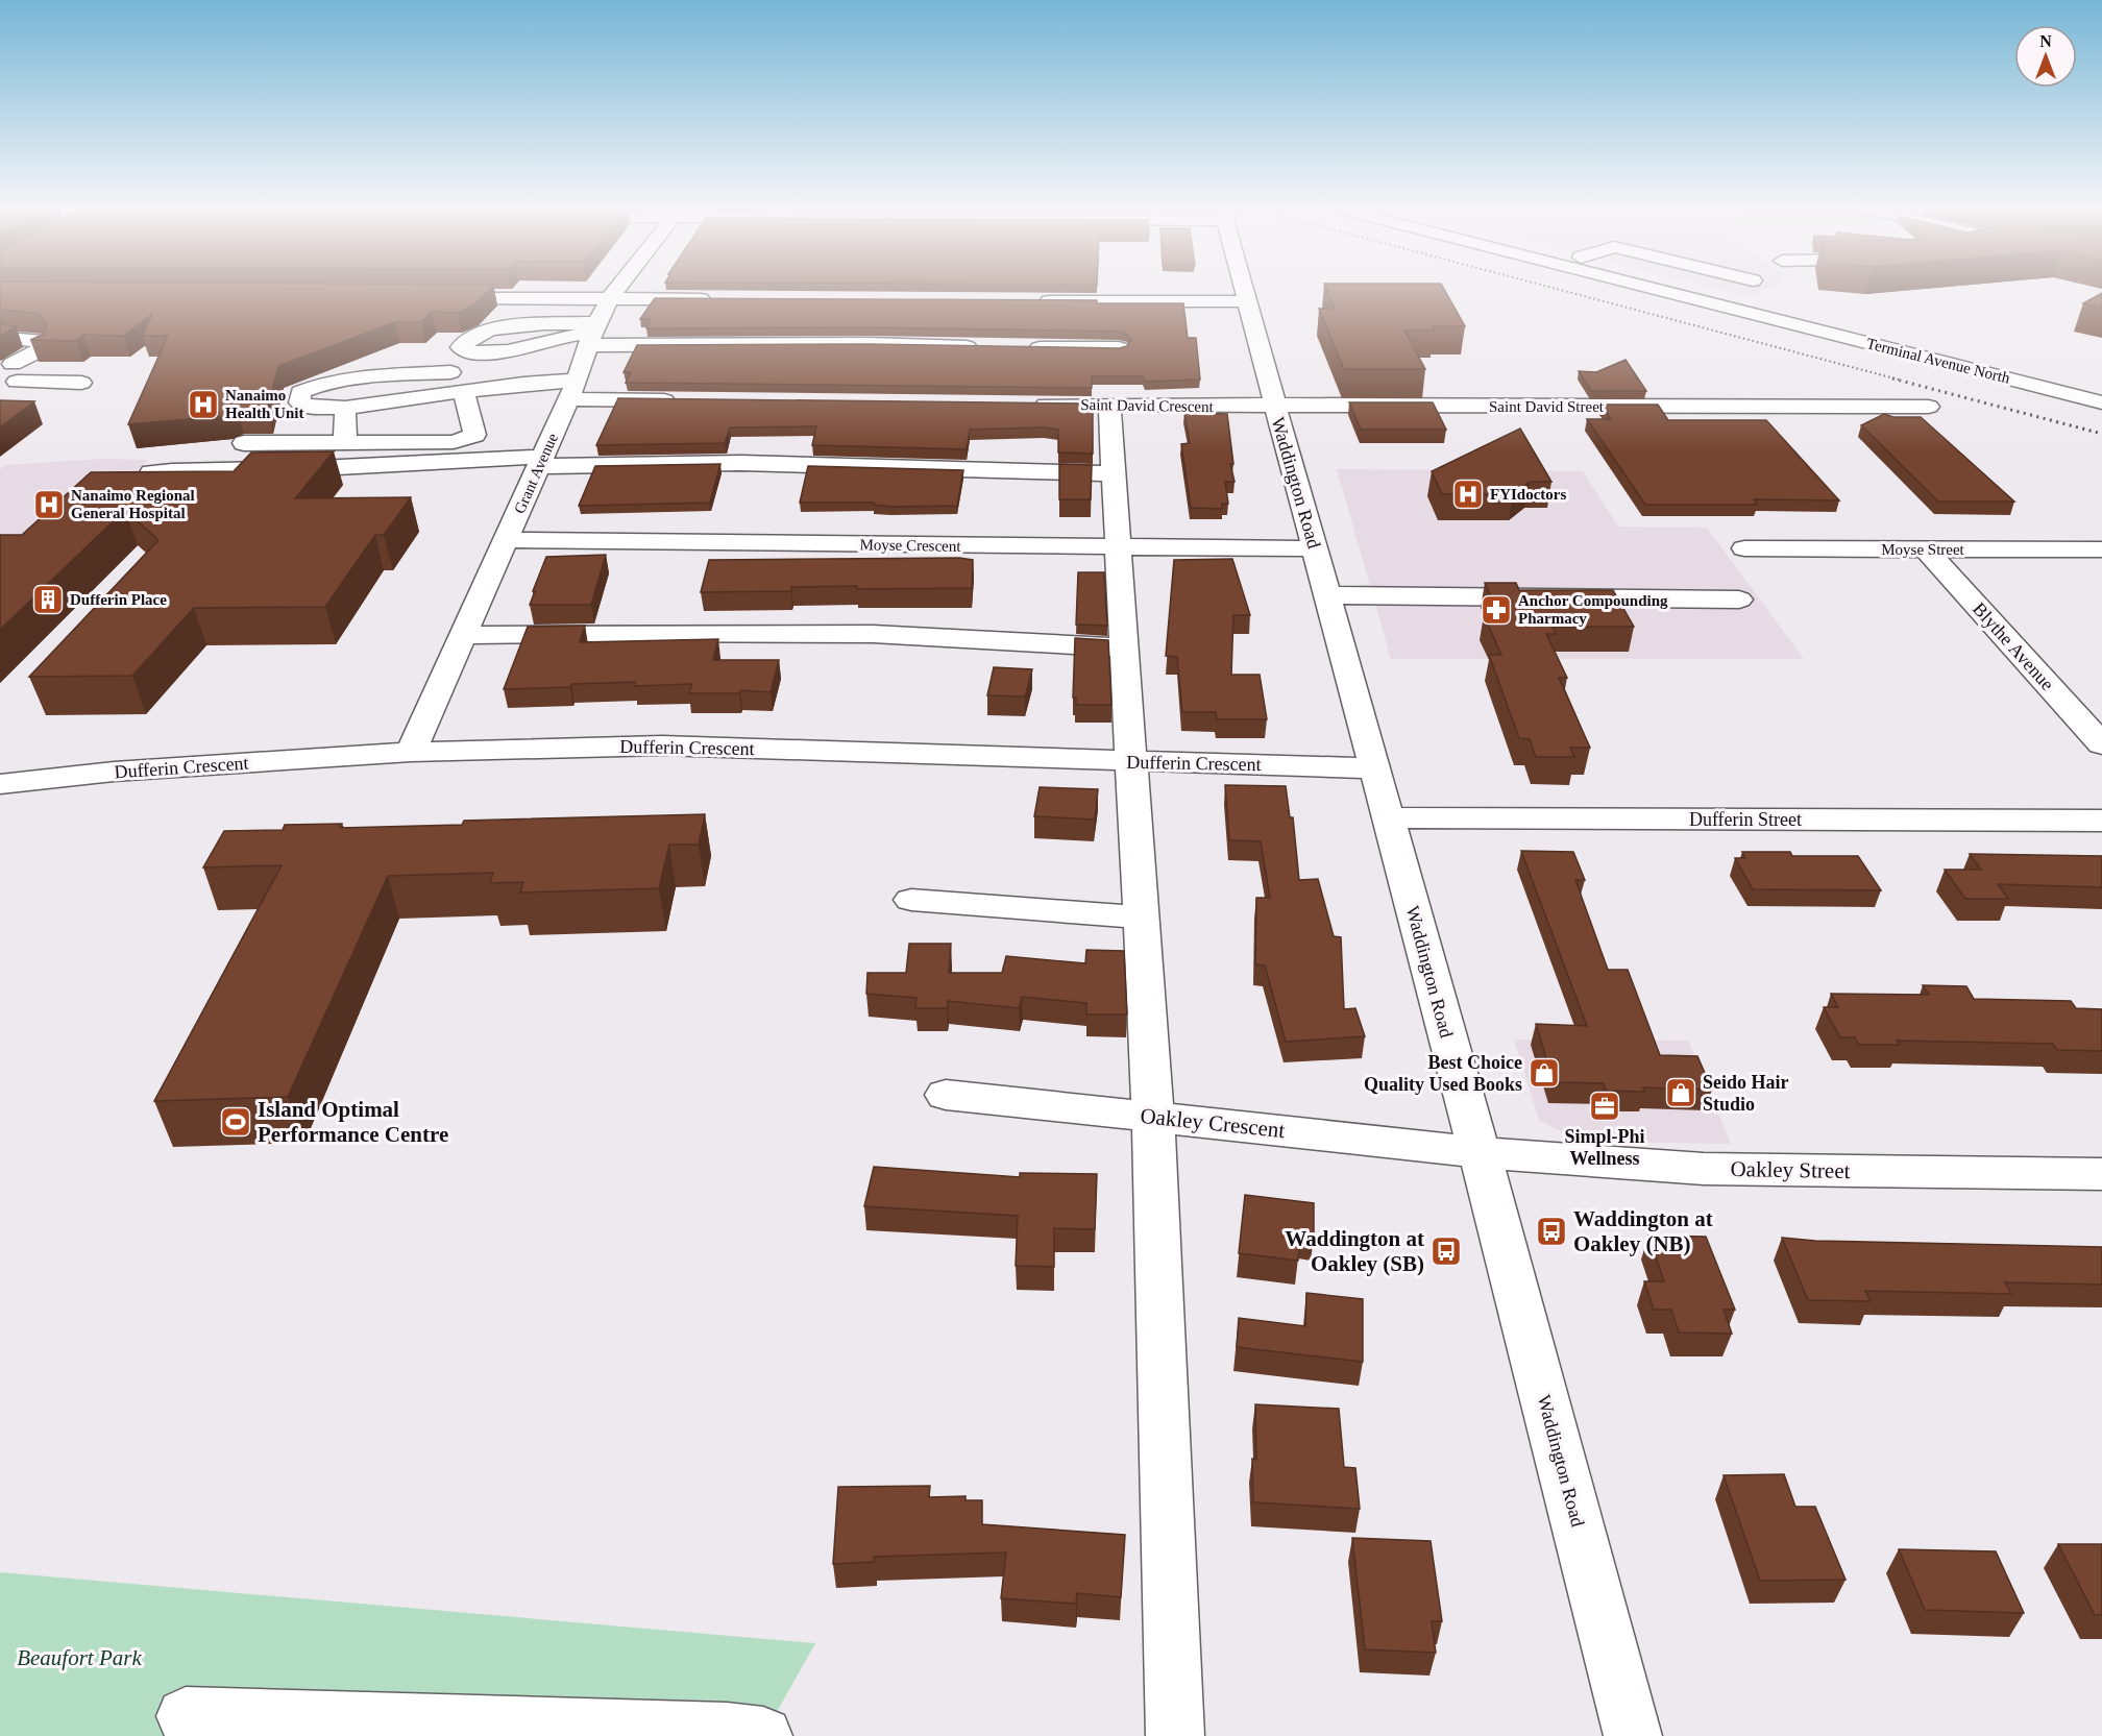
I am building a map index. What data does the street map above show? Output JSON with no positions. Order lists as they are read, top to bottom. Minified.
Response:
{"streets":{"street":["Terminal Avenue North","Saint David Crescent","Saint David Street","Grant Avenue","Waddington Road","Moyse Crescent","Moyse Street","Blythe Avenue","Dufferin Crescent","Dufferin Street","Oakley Crescent","Oakley Street"]},"crossings":[["Saint David Crescent","Saint David Street"],["Saint David Crescent","Waddington Road"],["Saint David Street","Waddington Road"],["Grant Avenue","Moyse Crescent"],["Grant Avenue","Dufferin Crescent"],["Waddington Road","Moyse Crescent"],["Waddington Road","Dufferin Crescent"],["Waddington Road","Dufferin Street"],["Waddington Road","Oakley Crescent"],["Waddington Road","Oakley Street"],["Moyse Street","Blythe Avenue"],["Oakley Crescent","Oakley Street"]],"parks":["Beaufort Park"],"places":{"hospital":["Nanaimo Health Unit","FYIdoctors","Nanaimo Regional General Hospital"],"building":["Dufferin Place"],"pharmacy":["Anchor Compounding Pharmacy"],"shop":["Best Choice Quality Used Books","Seido Hair Studio"],"office":["Simpl-Phi Wellness"],"sports":["Island Optimal Performance Centre"],"bus stop":["Waddington at Oakley (NB)","Waddington at Oakley (SB)"]},"north":"top"}
